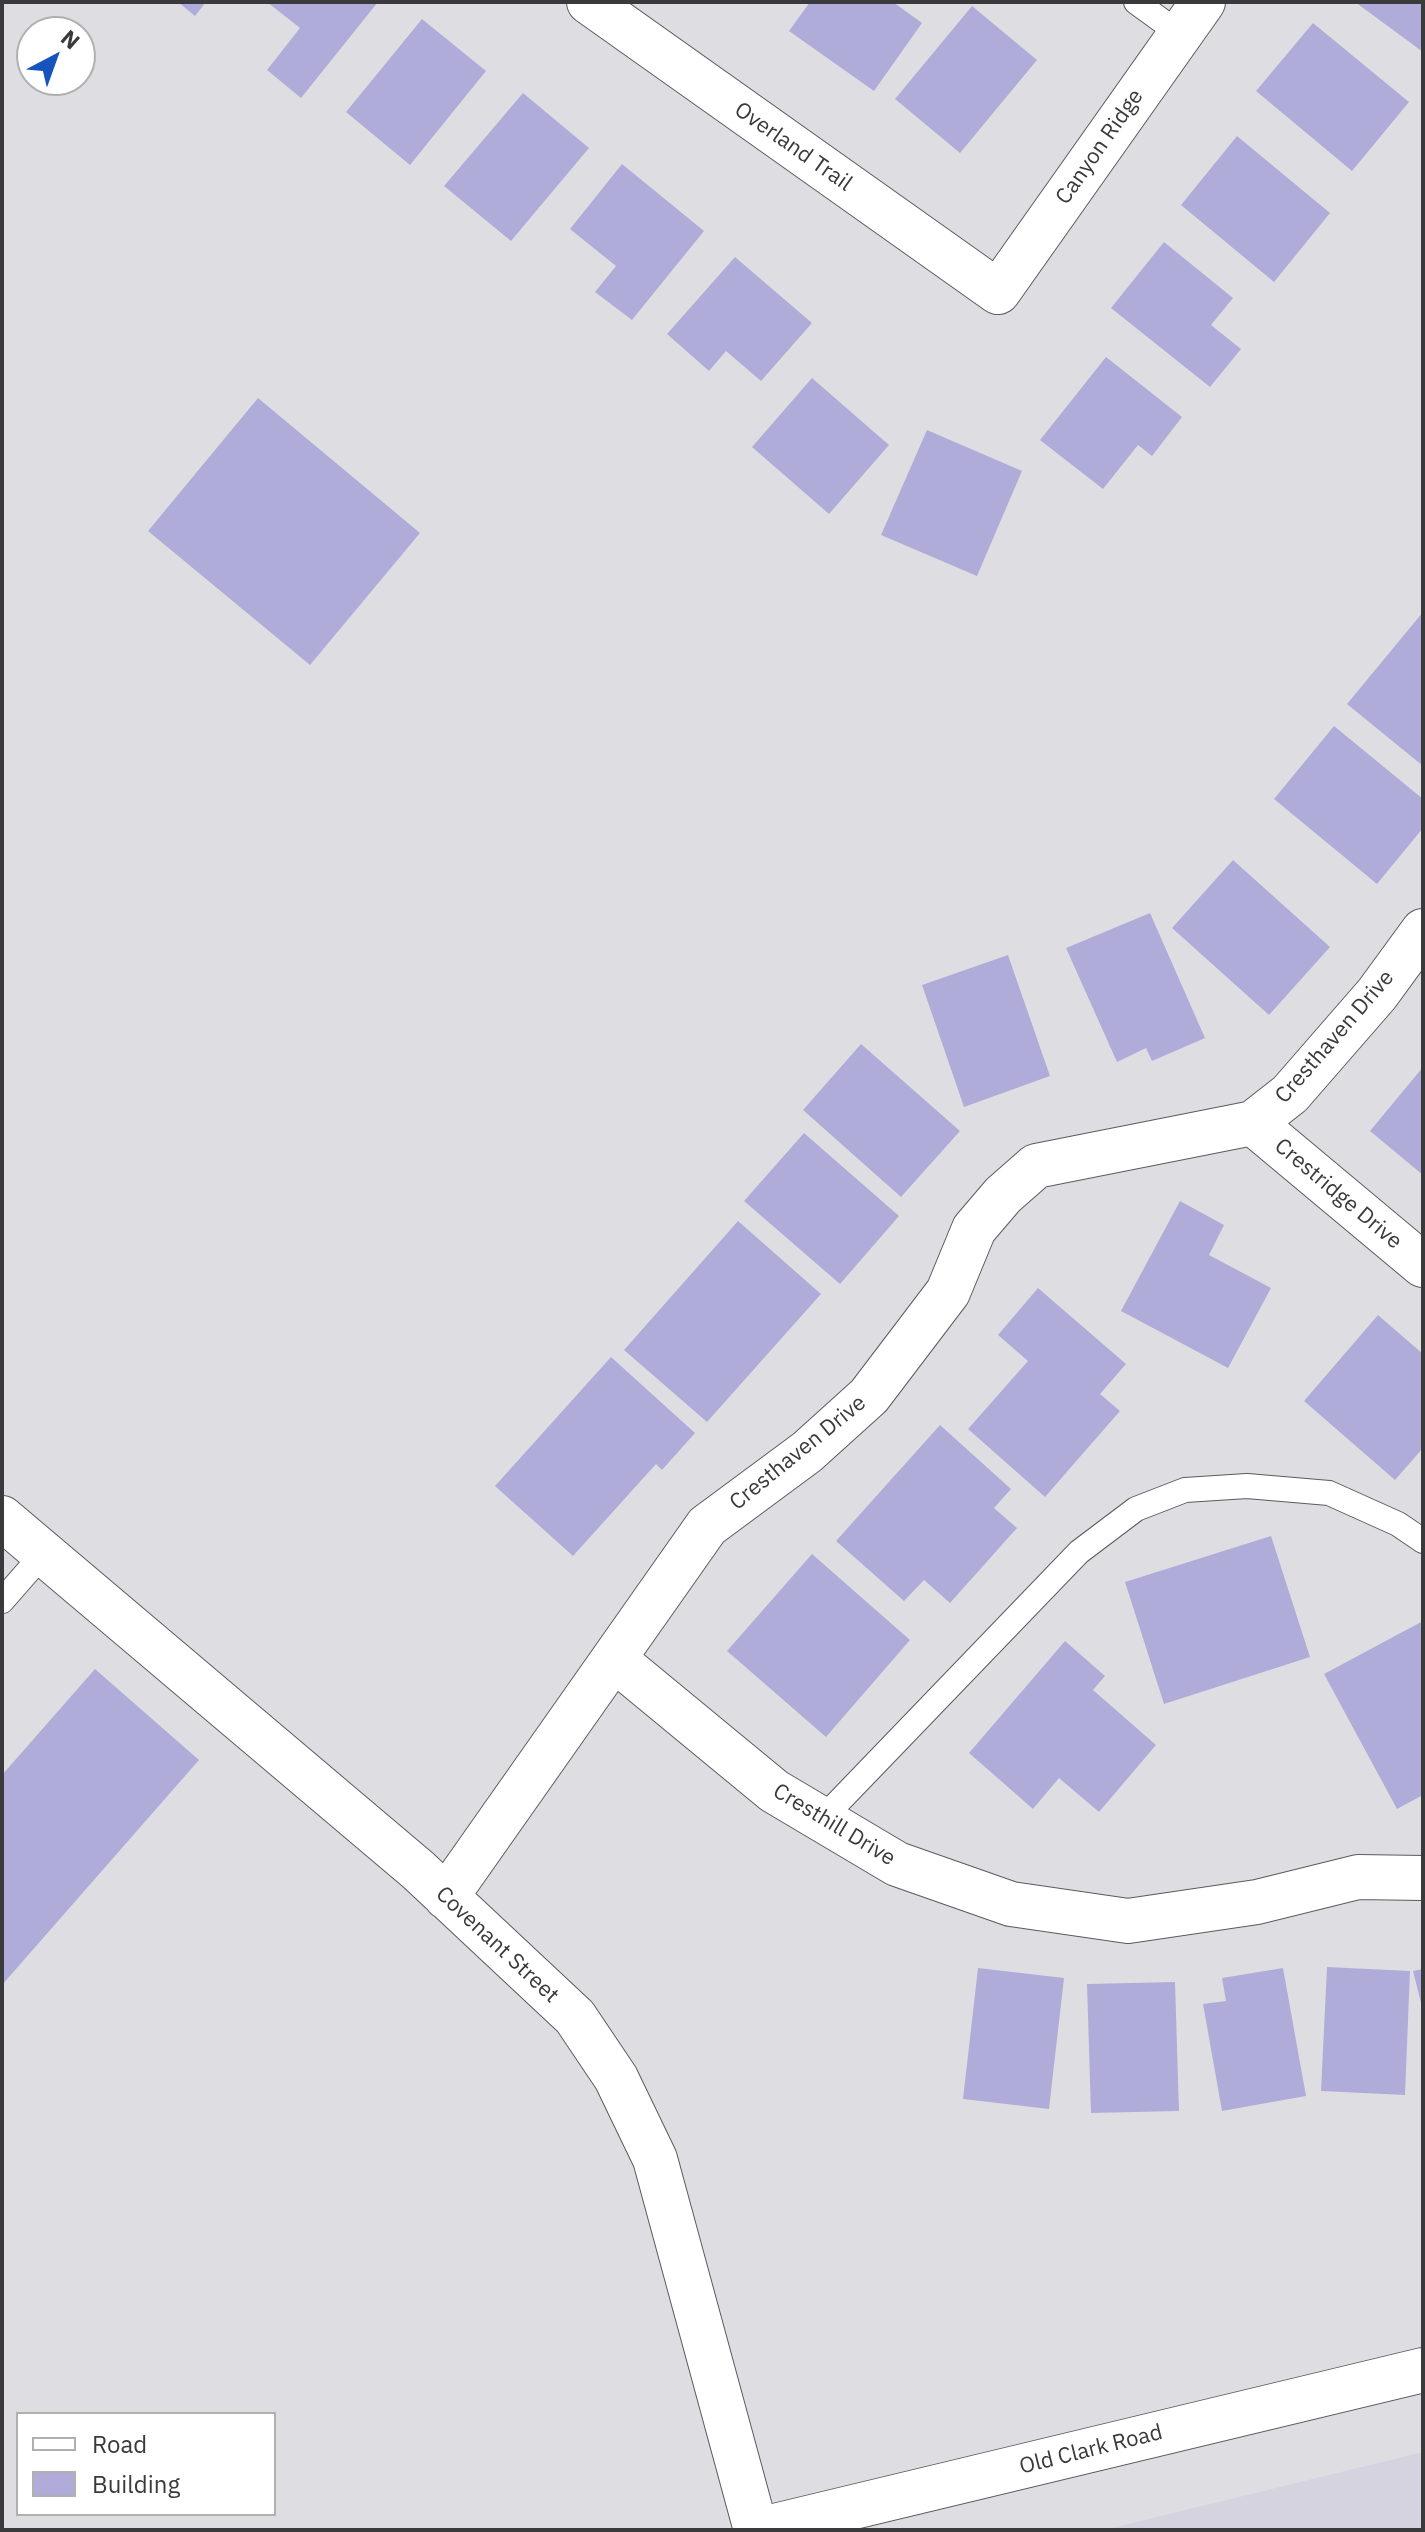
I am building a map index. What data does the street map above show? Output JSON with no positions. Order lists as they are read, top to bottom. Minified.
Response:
{"streets":{"street":["Overland Trail","Canyon Ridge","Cresthaven Drive","Crestridge Drive","Cresthill Drive","Covenant Street","Old Clark Road"]},"crossings":[["Overland Trail","Canyon Ridge"],["Cresthaven Drive","Crestridge Drive"],["Cresthaven Drive","Cresthill Drive"],["Cresthaven Drive","Covenant Street"],["Covenant Street","Old Clark Road"]],"legend":["Road","Building"],"north":"top right"}
